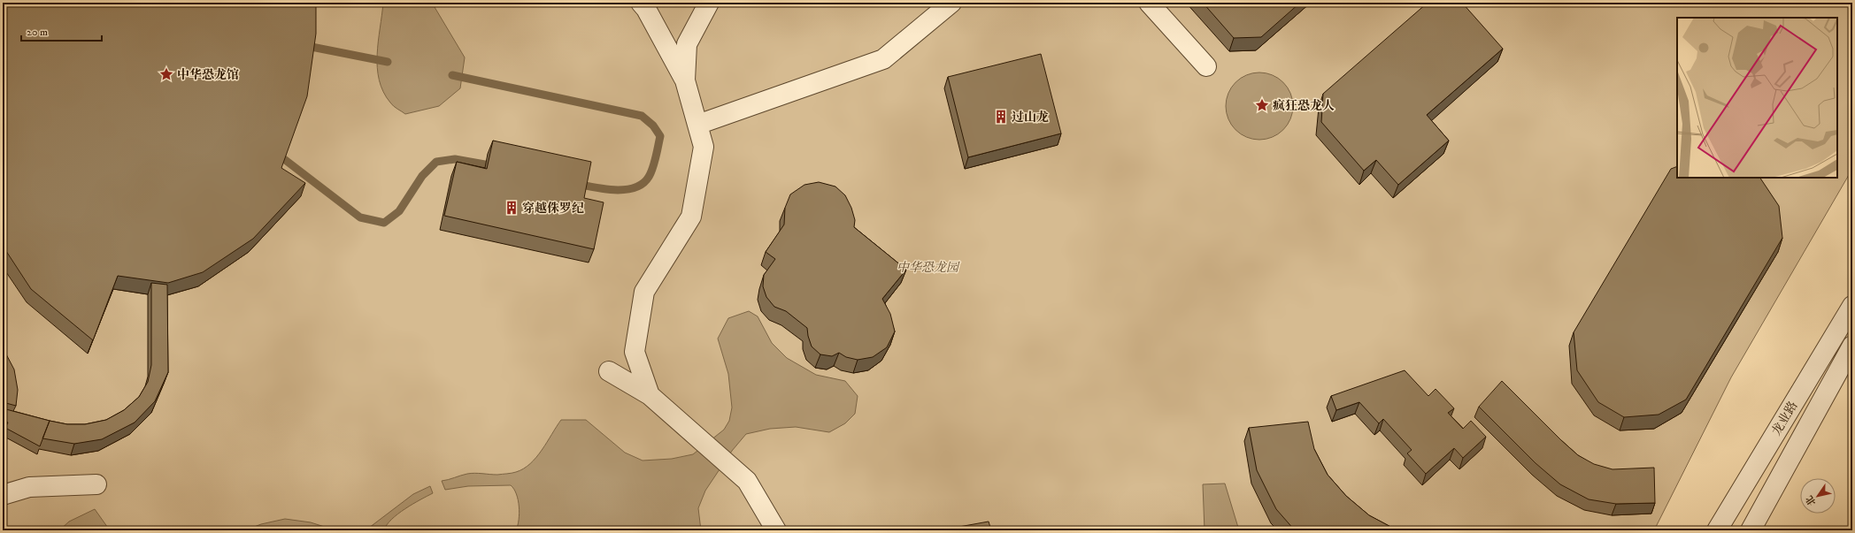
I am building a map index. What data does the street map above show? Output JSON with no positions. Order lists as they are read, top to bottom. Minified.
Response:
{"streets":{"street":["龙业路"]},"parks":["中华恐龙园"],"places":{"place":["中华恐龙馆","疯狂恐龙人"],"building":["过山龙","穿越侏罗纪"]},"scale_bar":"20 m","north":"bottom left"}
